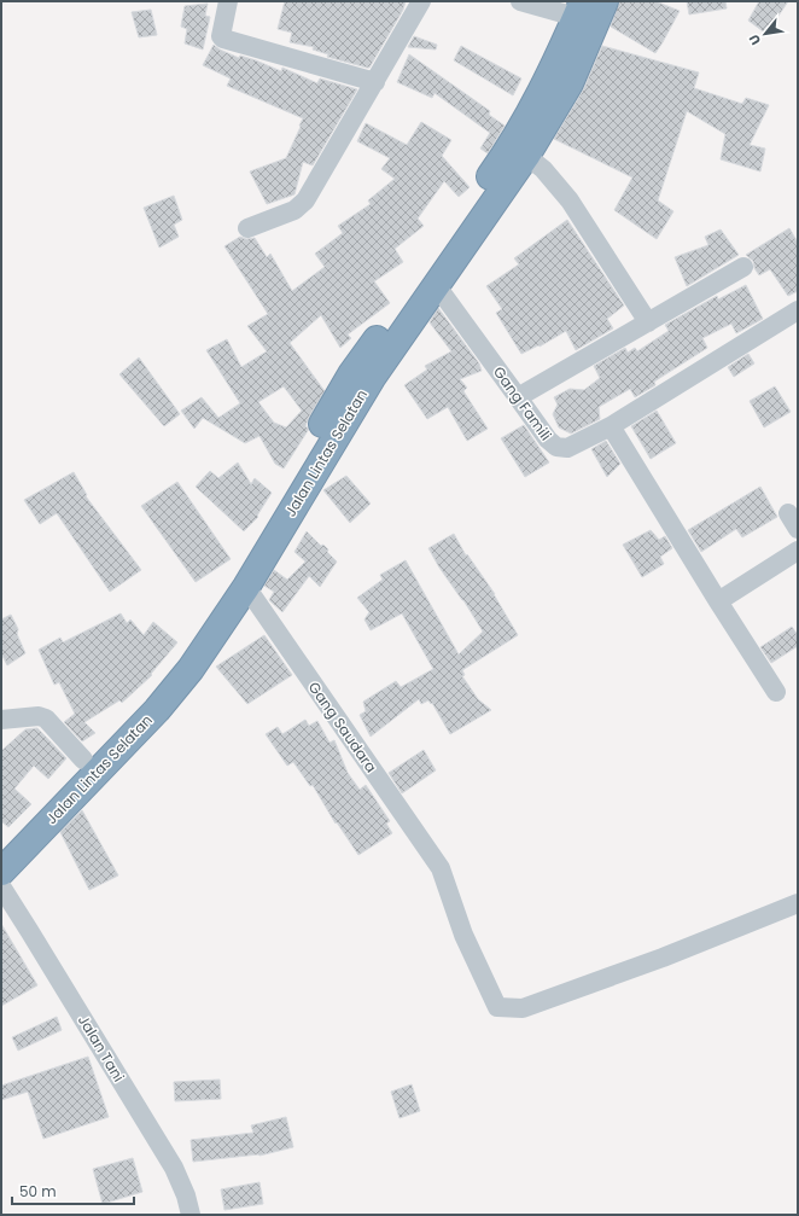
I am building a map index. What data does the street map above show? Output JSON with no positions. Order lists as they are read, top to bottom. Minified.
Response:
{"streets":{"highway":["Jalan Lintas Selatan"],"street":["Gang Famili","Gang Saudara","Jalan Tani"]},"crossings":[["Gang Famili","Jalan Lintas Selatan"],["Jalan Lintas Selatan","Gang Saudara"]],"scale_bar":"50 m","north":"bottom left"}
